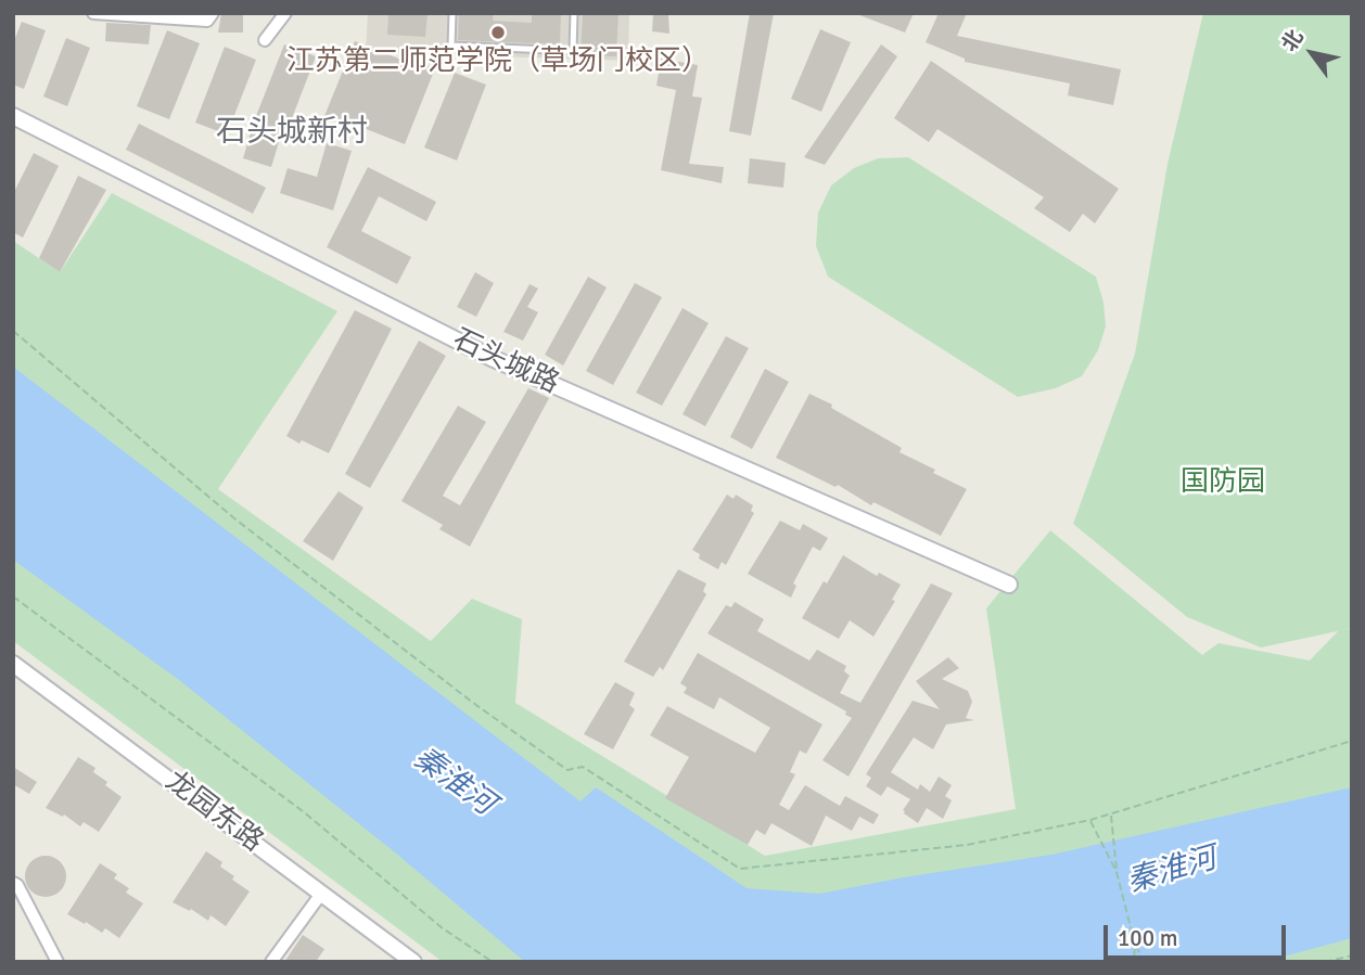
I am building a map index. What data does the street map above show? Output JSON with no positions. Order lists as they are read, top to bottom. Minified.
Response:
{"streets":{"street":["石头城路","龙园东路"]},"districts":["石头城新村"],"water":["秦淮河"],"parks":["国防园"],"places":["江苏第二师范学院（草场门校区）"],"scale_bar":"100 m","north":"top left"}
